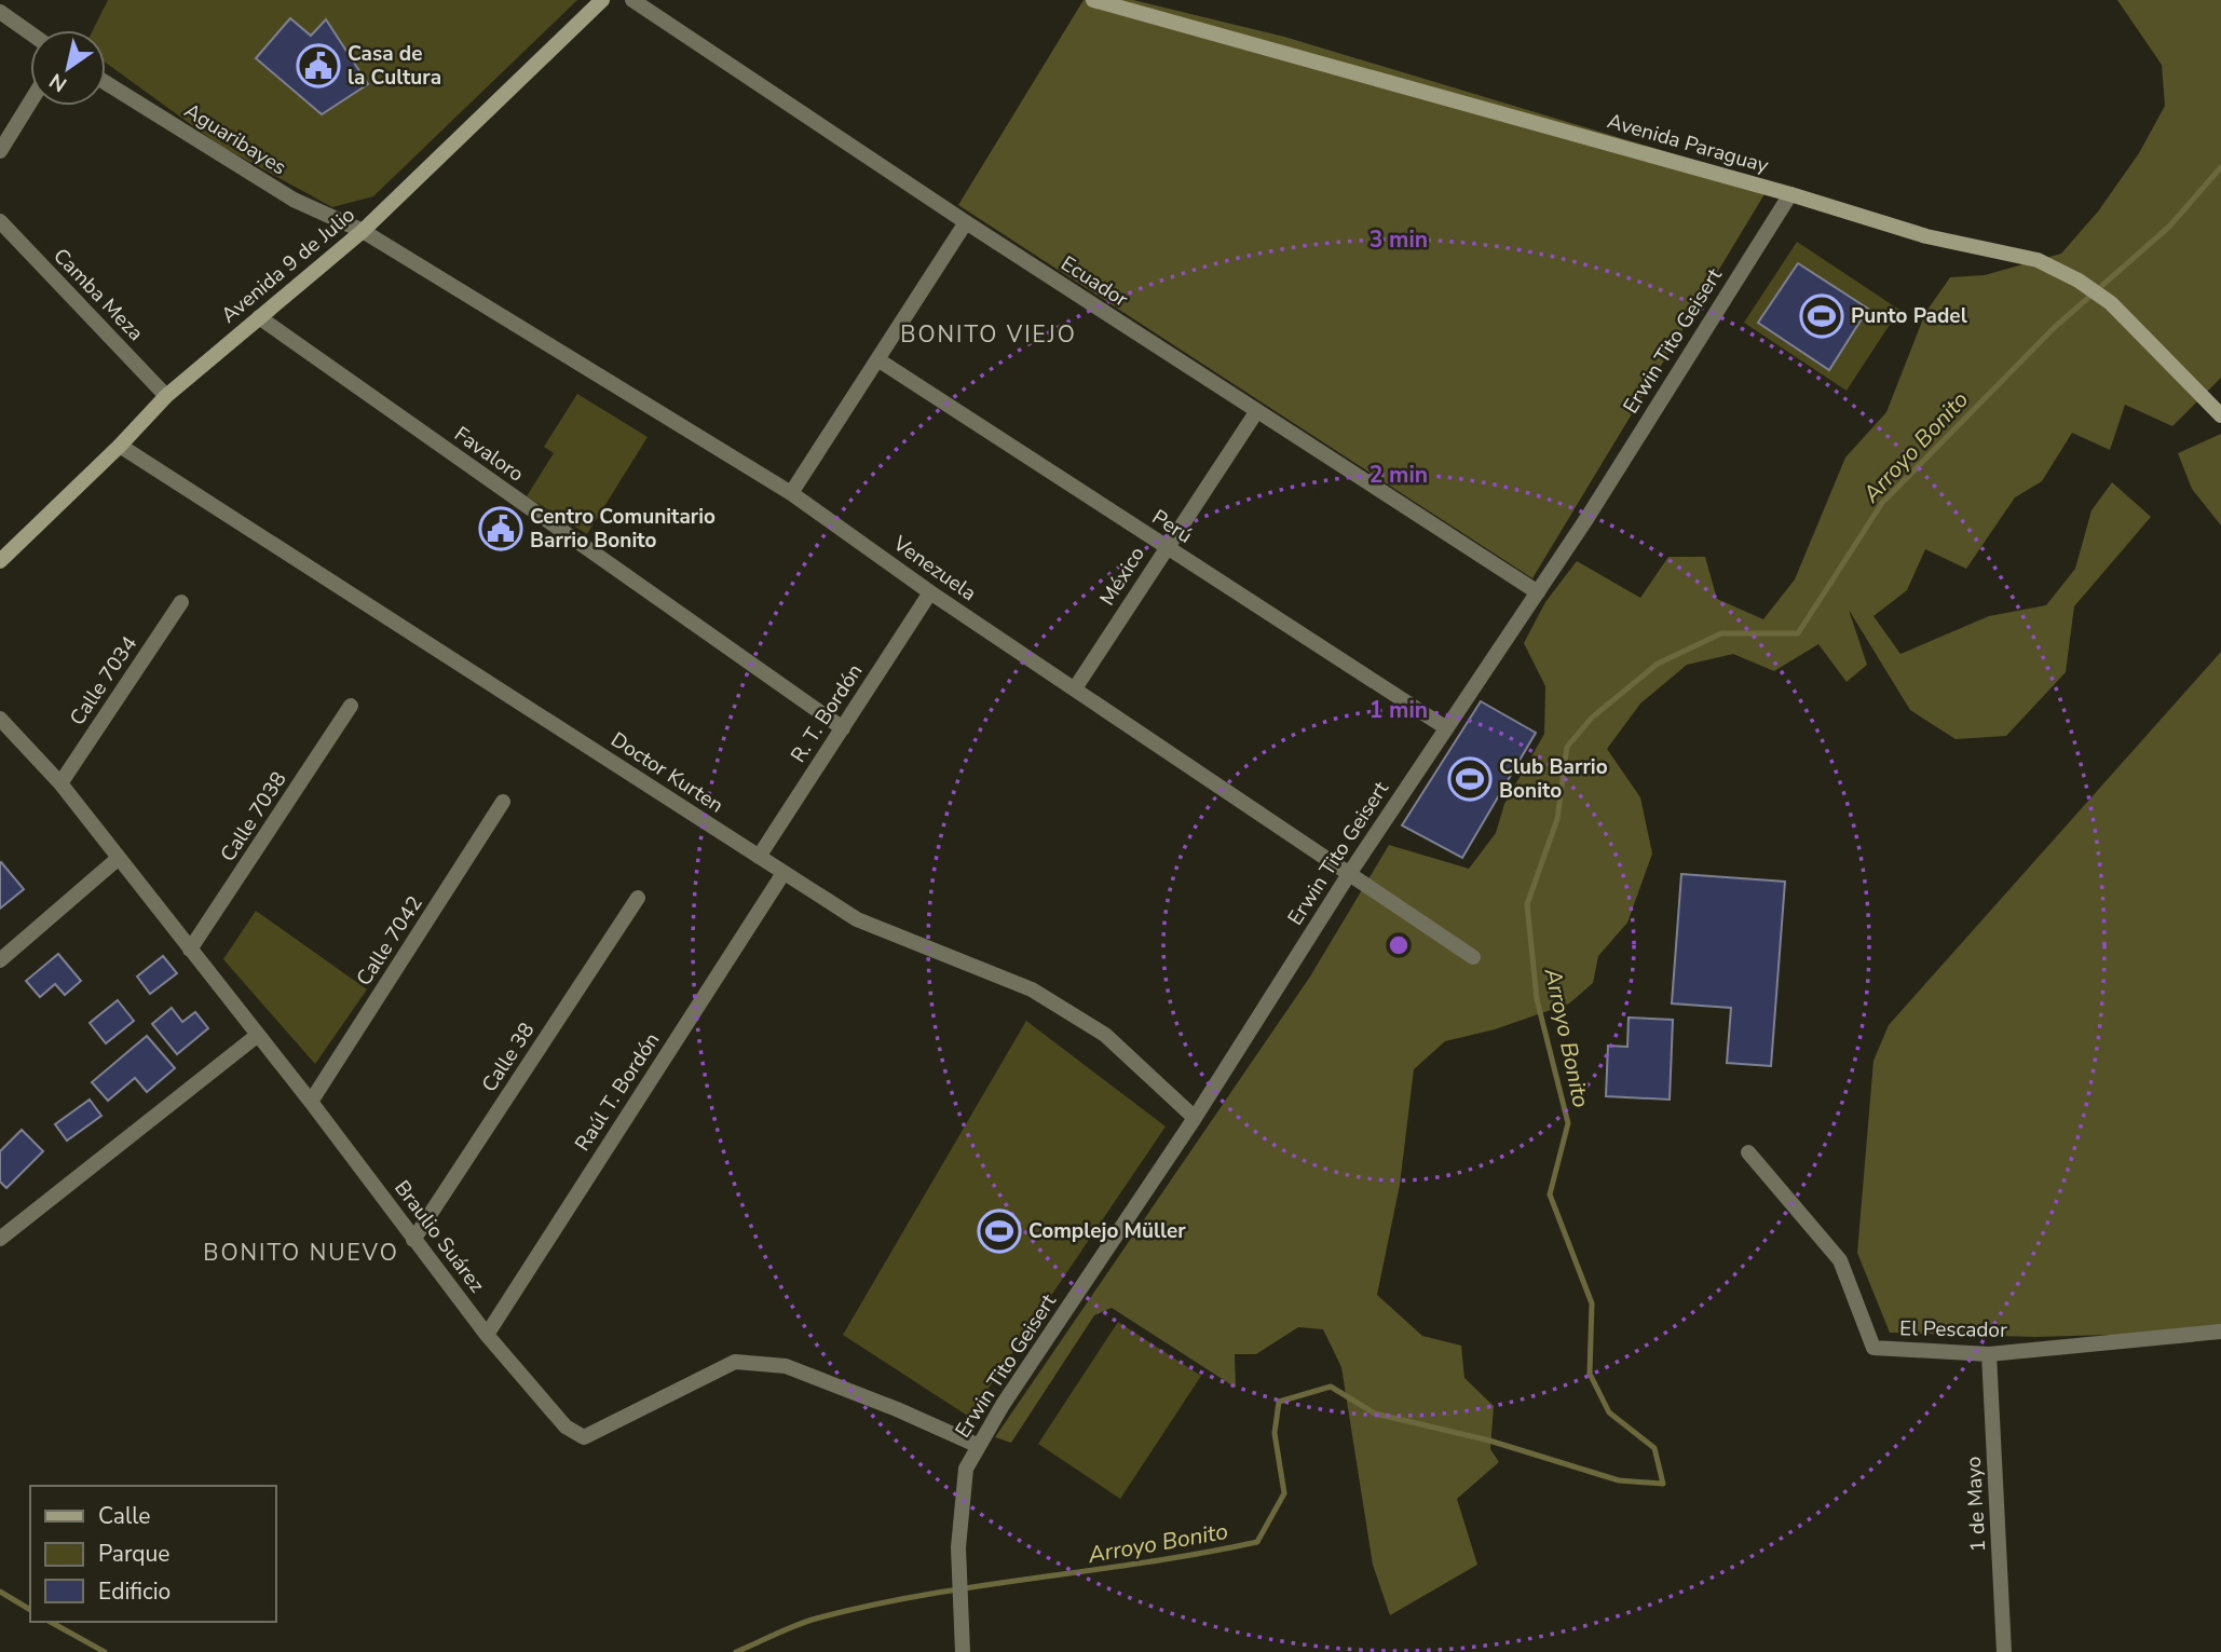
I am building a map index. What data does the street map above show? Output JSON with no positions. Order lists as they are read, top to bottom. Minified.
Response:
{"streets":{"main road":["Avenida Paraguay","Avenida 9 de Julio"],"street":["Aguaribayes","Ecuador","Camba Meza","Erwin Tito Geisert","Favaloro","Perú","Venezuela","México","Calle 7034","R. T. Bordón","Doctor Kurten","Calle 7038","Calle 7042","Calle 38","Raúl T. Bordón","Braulio Suárez","El Pescador","1 de Mayo"]},"crossings":[["Aguaribayes","Avenida 9 de Julio"],["Aguaribayes","Venezuela"],["Avenida Paraguay","Erwin Tito Geisert"],["Avenida 9 de Julio","Camba Meza"],["Avenida 9 de Julio","Favaloro"],["Avenida 9 de Julio","Venezuela"],["Avenida 9 de Julio","Doctor Kurten"],["Ecuador","Erwin Tito Geisert"],["Ecuador","México"],["Erwin Tito Geisert","Perú"],["Erwin Tito Geisert","Venezuela"],["Erwin Tito Geisert","Doctor Kurten"],["Erwin Tito Geisert","Braulio Suárez"],["Favaloro","R. T. Bordón"],["Perú","México"],["Venezuela","México"],["Venezuela","R. T. Bordón"],["Calle 7034","Braulio Suárez"],["R. T. Bordón","Doctor Kurten"],["Doctor Kurten","Raúl T. Bordón"],["Calle 7038","Braulio Suárez"],["Calle 7042","Braulio Suárez"],["Calle 38","Braulio Suárez"],["Raúl T. Bordón","Braulio Suárez"],["El Pescador","1 de Mayo"]],"districts":["BONITO VIEJO","BONITO NUEVO"],"water":["Arroyo Bonito"],"places":{"public building":["Casa de la Cultura","Centro Comunitario Barrio Bonito"],"sports":["Punto Padel","Club Barrio Bonito","Complejo Müller"]},"legend":["Calle","Parque","Edificio"],"north":"bottom left","rings":["3 min","2 min","1 min"]}
